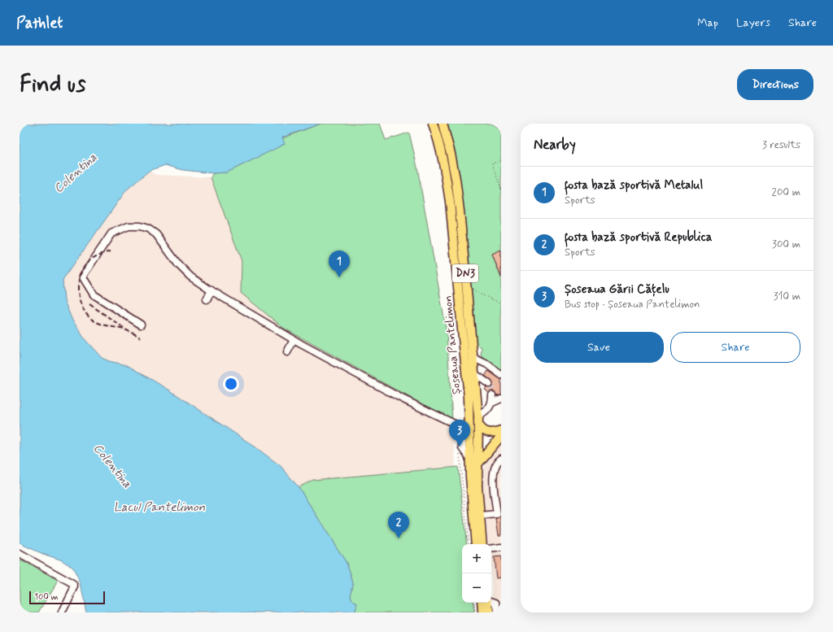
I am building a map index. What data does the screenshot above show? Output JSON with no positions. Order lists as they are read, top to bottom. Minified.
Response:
{"streets":{"main road":["DN3","Șoseaua Pantelimon"]},"water":["Colentina","Lacul Pantelimon"],"scale_bar":"100 m","page":{"header":"Pathlet","nav":["Map","Layers","Share"],"buttons":["Directions",["Save","Share"]],"title":"Find us","heading":["Nearby","3 results"],"list":[{"mark":"1","name":"fosta bază sportivă Metalul","note":"Sports","value":"200 m"},{"mark":"2","name":"fosta bază sportivă Republica","note":"Sports","value":"300 m"},{"mark":"3","name":"Șoseaua Gării Cățelu","note":"Bus stop · Șoseaua Pantelimon","value":"310 m"}],"pins":["1","3","2"],"map_buttons":["+","−"],"scale":"100 m"}}
